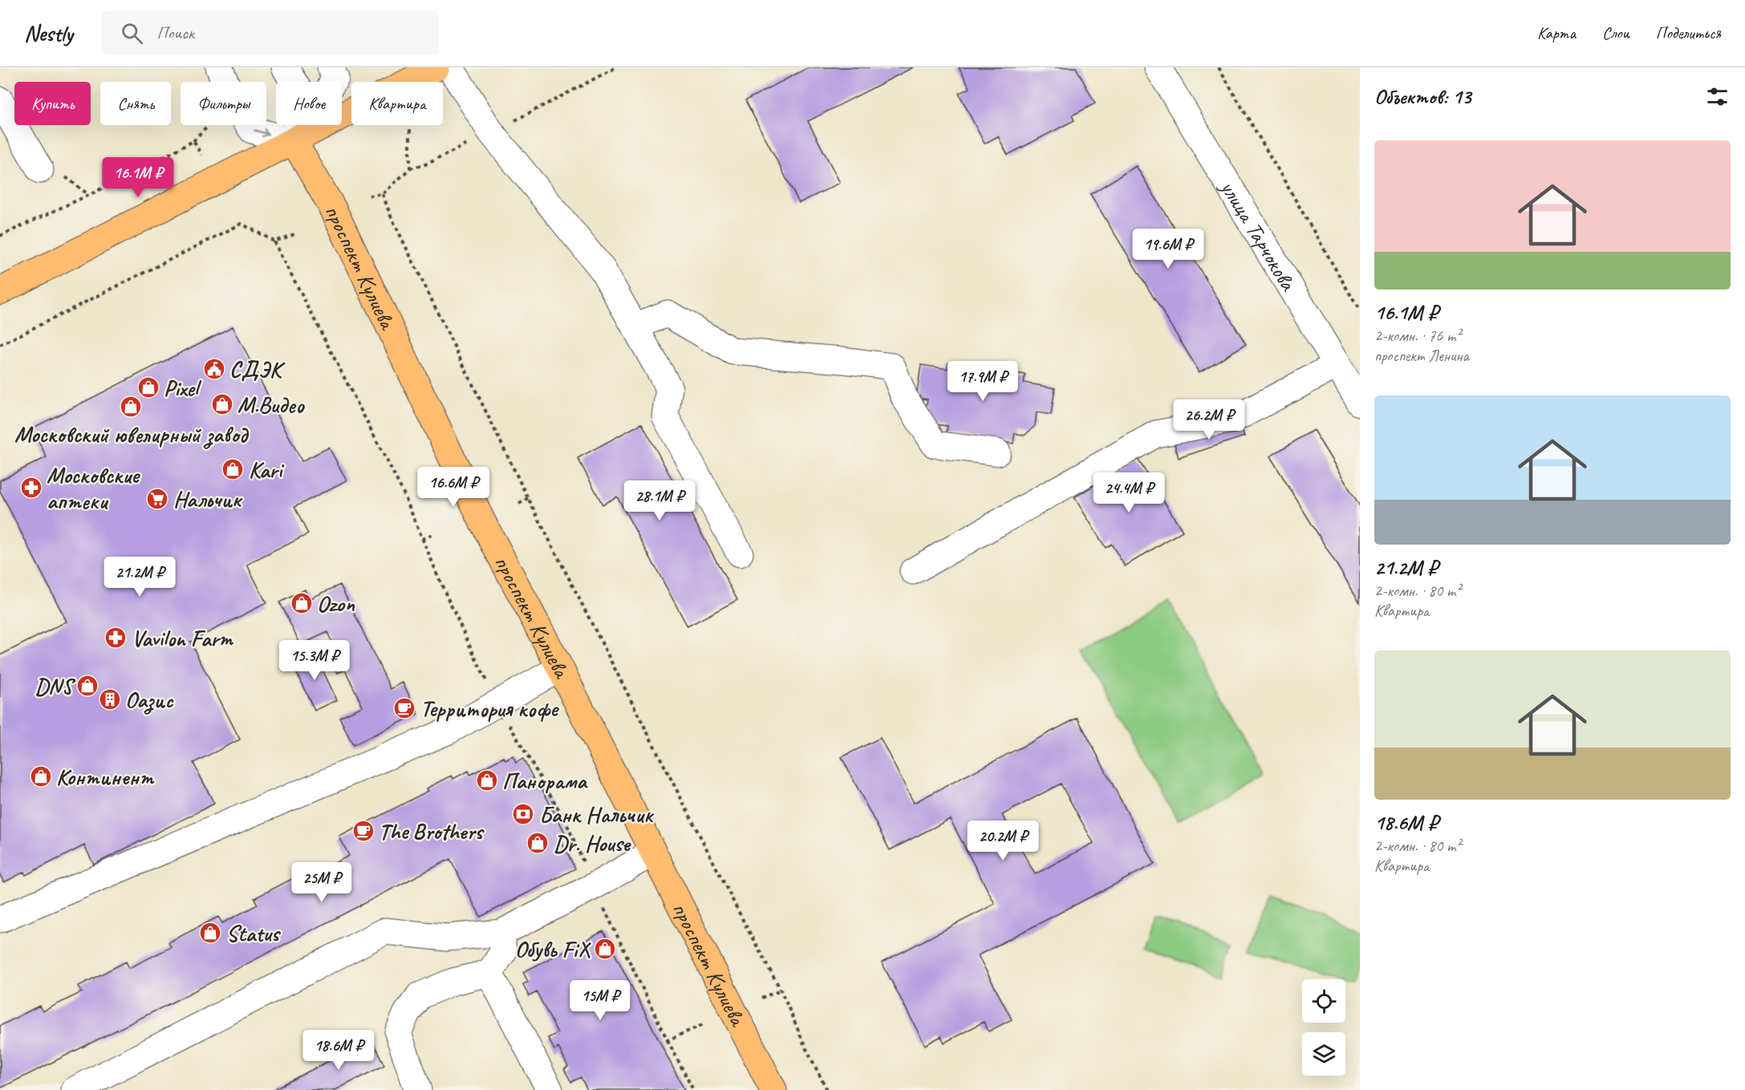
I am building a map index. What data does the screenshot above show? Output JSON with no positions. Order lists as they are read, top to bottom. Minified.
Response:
{"streets":{"main road":["проспект Кулиева"],"street":["улица Тарчокова"]},"places":{"public building":["СДЭК"],"shop":["Pixel","М.Видео","Московский ювелирный завод","Kari","Ozon","DNS","Континент","Панорама","Dr. House","Status","Обувь FiX"],"pharmacy":["Московские аптеки","Vavilon Farm"],"supermarket":["Нальчик"],"building":["Оазис"],"cafe":["Территория кофе","The Brothers"],"bank":["Банк Нальчик"]},"page":{"header":"Nestly","search":"Поиск","nav":["Карта","Слои","Поделиться"],"heading":"Объектов: 13","chip":["Купить","Снять","Фильтры","Новое","Квартира"],"list":[{"name":"16.1M ₽","note":"2-комн. · 76 m² · проспект Ленина"},{"name":"21.2M ₽","note":"2-комн. · 80 m² · Квартира"},{"name":"18.6M ₽","note":"2-комн. · 80 m² · Квартира"}],"price":["16.1M ₽","19.6M ₽","17.9M ₽","26.2M ₽","16.6M ₽","24.4M ₽","28.1M ₽","21.2M ₽","15.3M ₽","20.2M ₽","25M ₽","15M ₽","18.6M ₽"]}}
